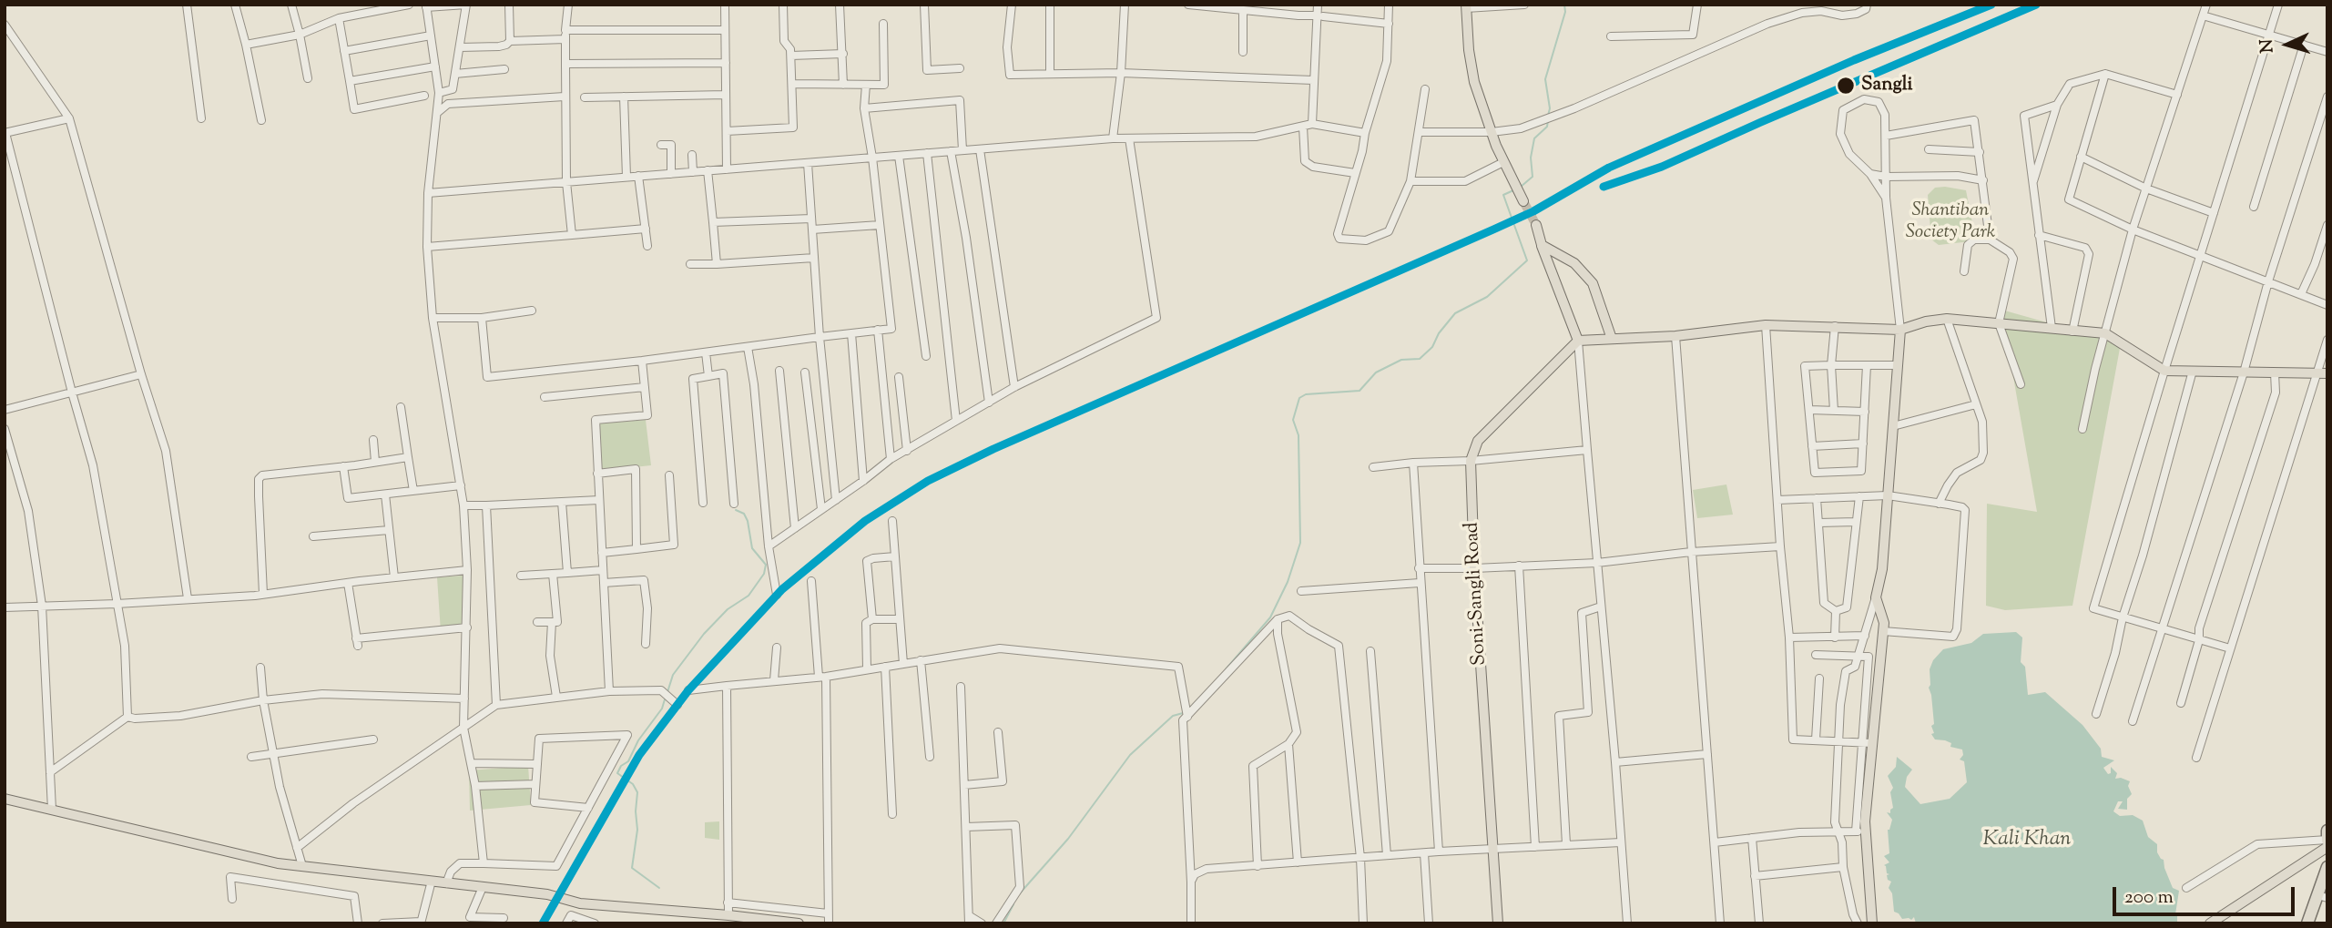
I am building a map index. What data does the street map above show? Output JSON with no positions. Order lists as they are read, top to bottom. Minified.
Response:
{"streets":{"main road":["Soni-Sangli Road"]},"water":["Kali Khan"],"parks":["Shantiban Society Park"],"places":["Sangli"],"scale_bar":"200 m","north":"left"}
